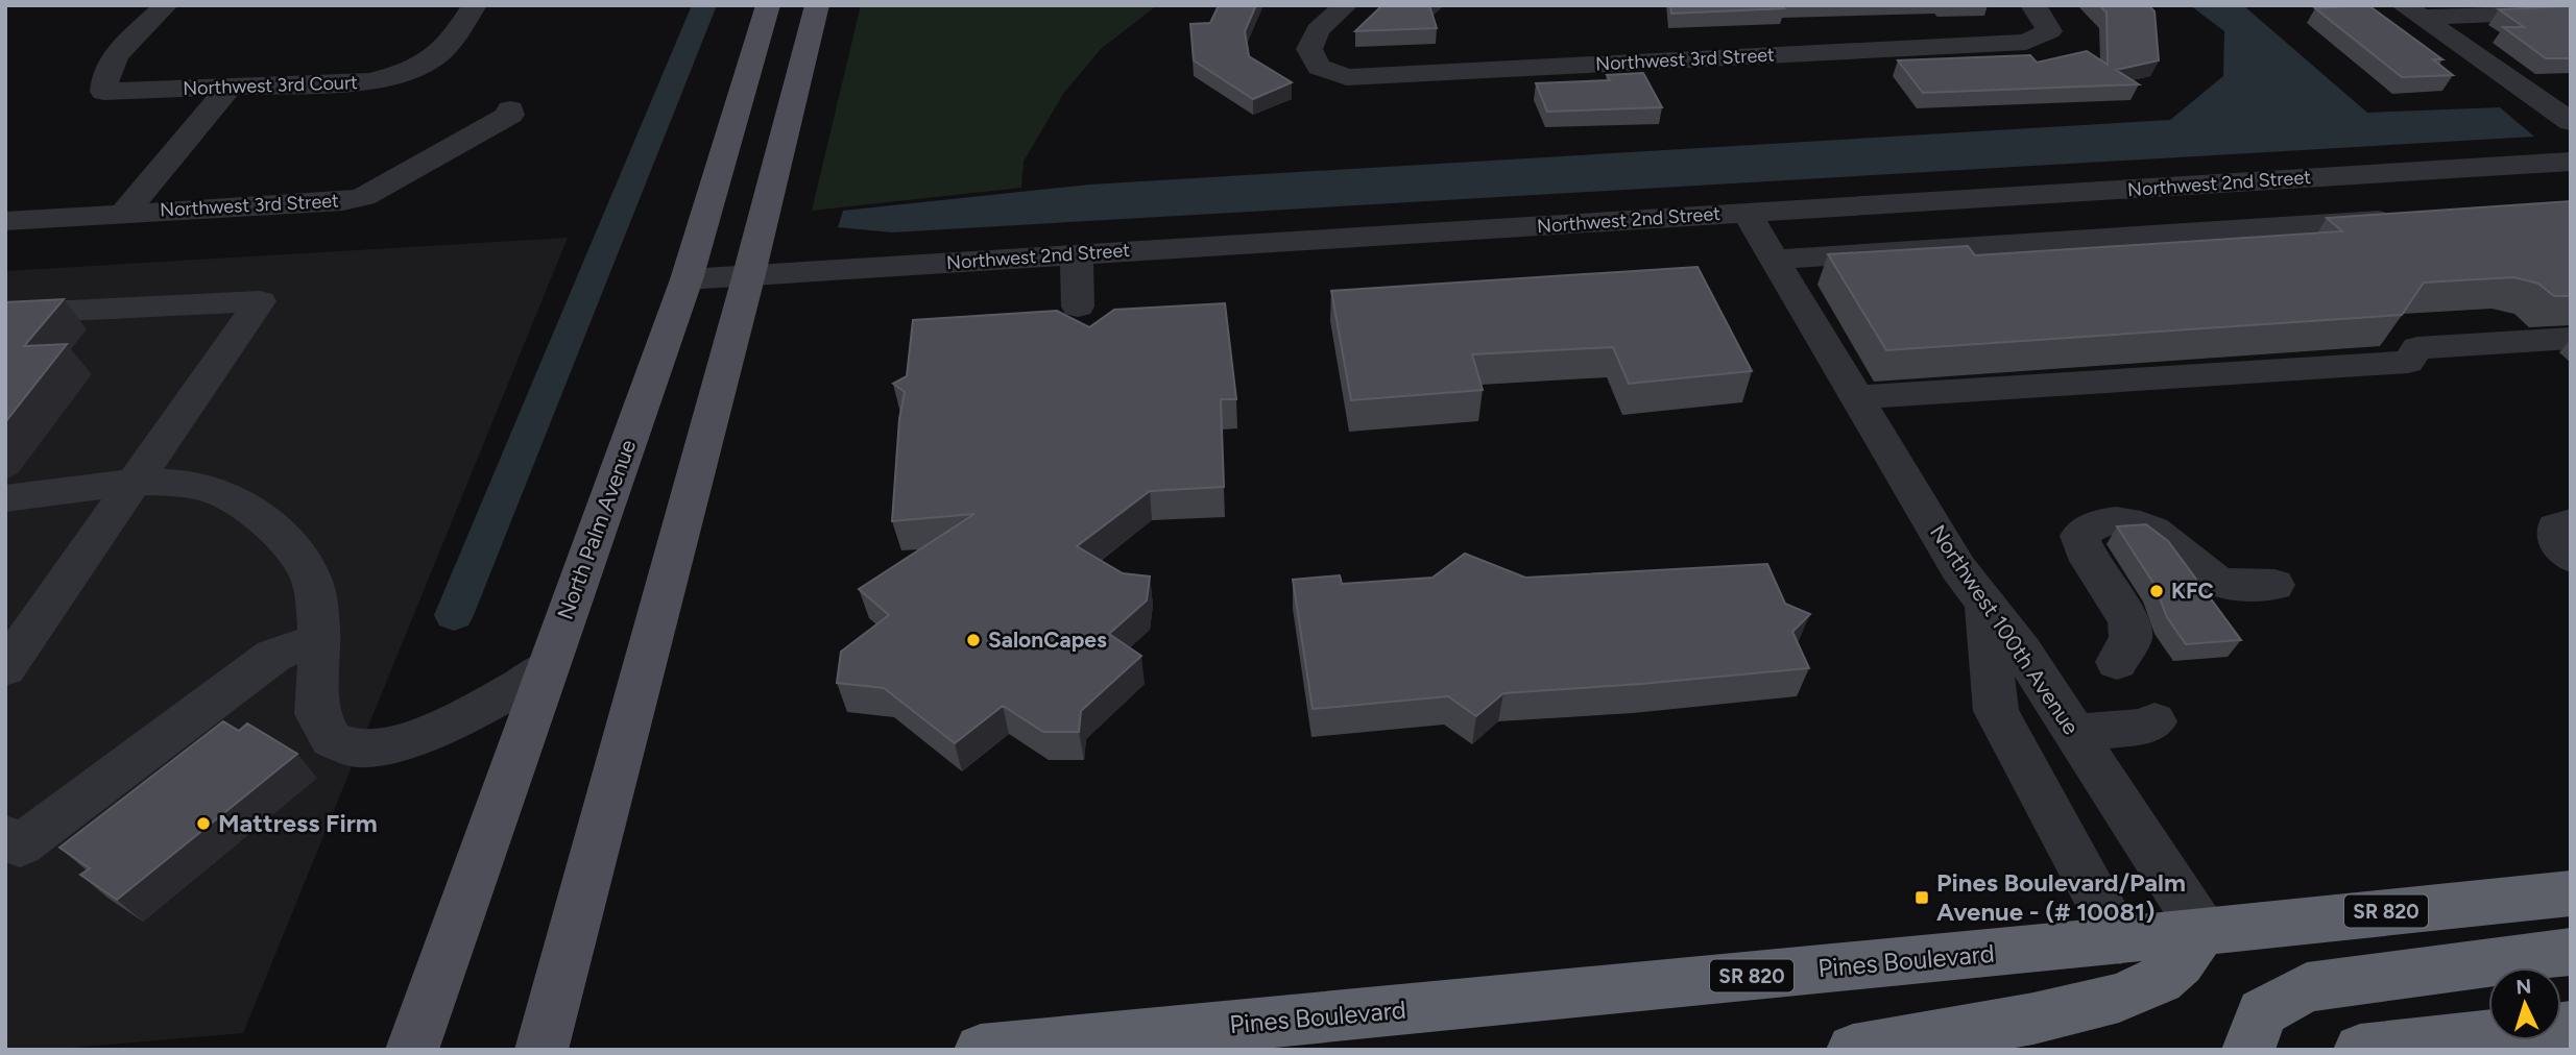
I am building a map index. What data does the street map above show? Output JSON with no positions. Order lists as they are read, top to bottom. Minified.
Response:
{"streets":{"highway":["SR 820","Pines Boulevard"],"main road":["North Palm Avenue"],"street":["Northwest 3rd Street","Northwest 3rd Court","Northwest 2nd Street","Northwest 100th Avenue"]},"crossings":[["Northwest 2nd Street","North Palm Avenue"],["Northwest 2nd Street","Northwest 100th Avenue"],["Northwest 100th Avenue","Pines Boulevard"]],"places":{"other":["KFC","SalonCapes","Mattress Firm"],"transit":["Pines Boulevard/Palm Avenue - (# 10081)"]},"north":"top"}
